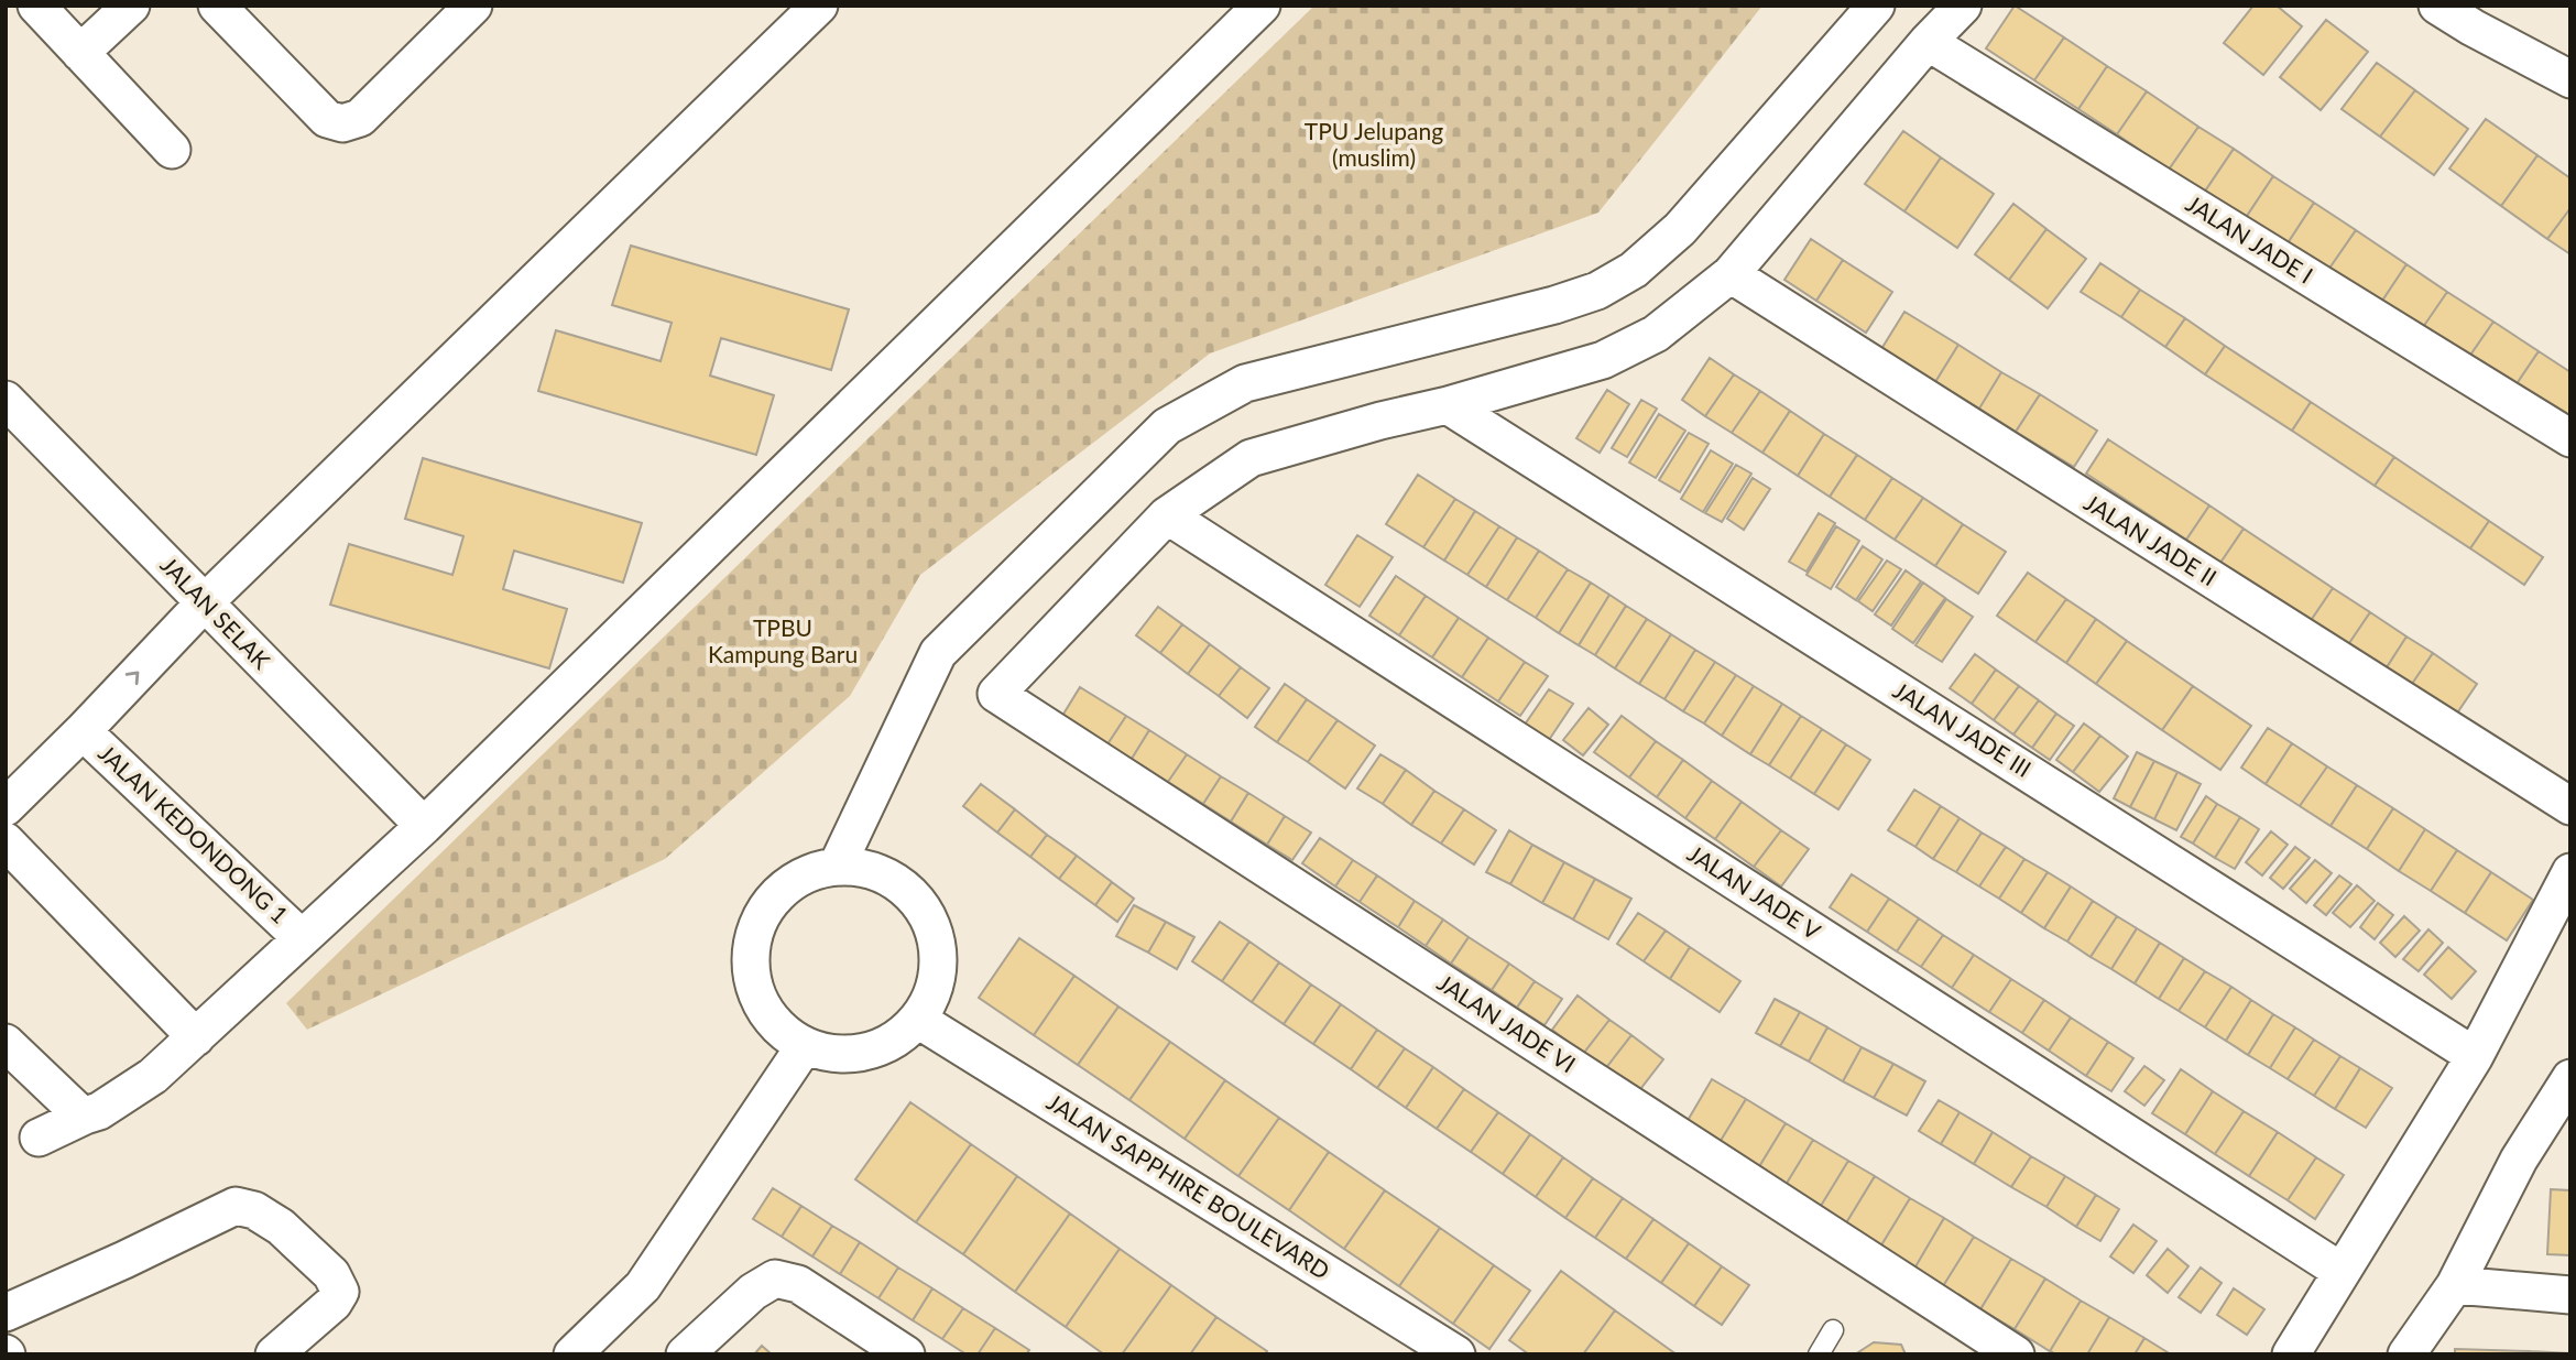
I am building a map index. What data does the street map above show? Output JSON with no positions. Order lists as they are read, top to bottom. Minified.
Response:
{"streets":{"street":["JALAN JADE I","JALAN JADE II","JALAN SELAK","JALAN JADE III","JALAN KEDONDONG 1","JALAN JADE V","JALAN JADE VI","JALAN SAPPHIRE BOULEVARD"]},"crossings":[["JALAN JADE V","JALAN JADE VI"]],"parks":["TPU Jelupang (muslim)","TPBU Kampung Baru"]}
